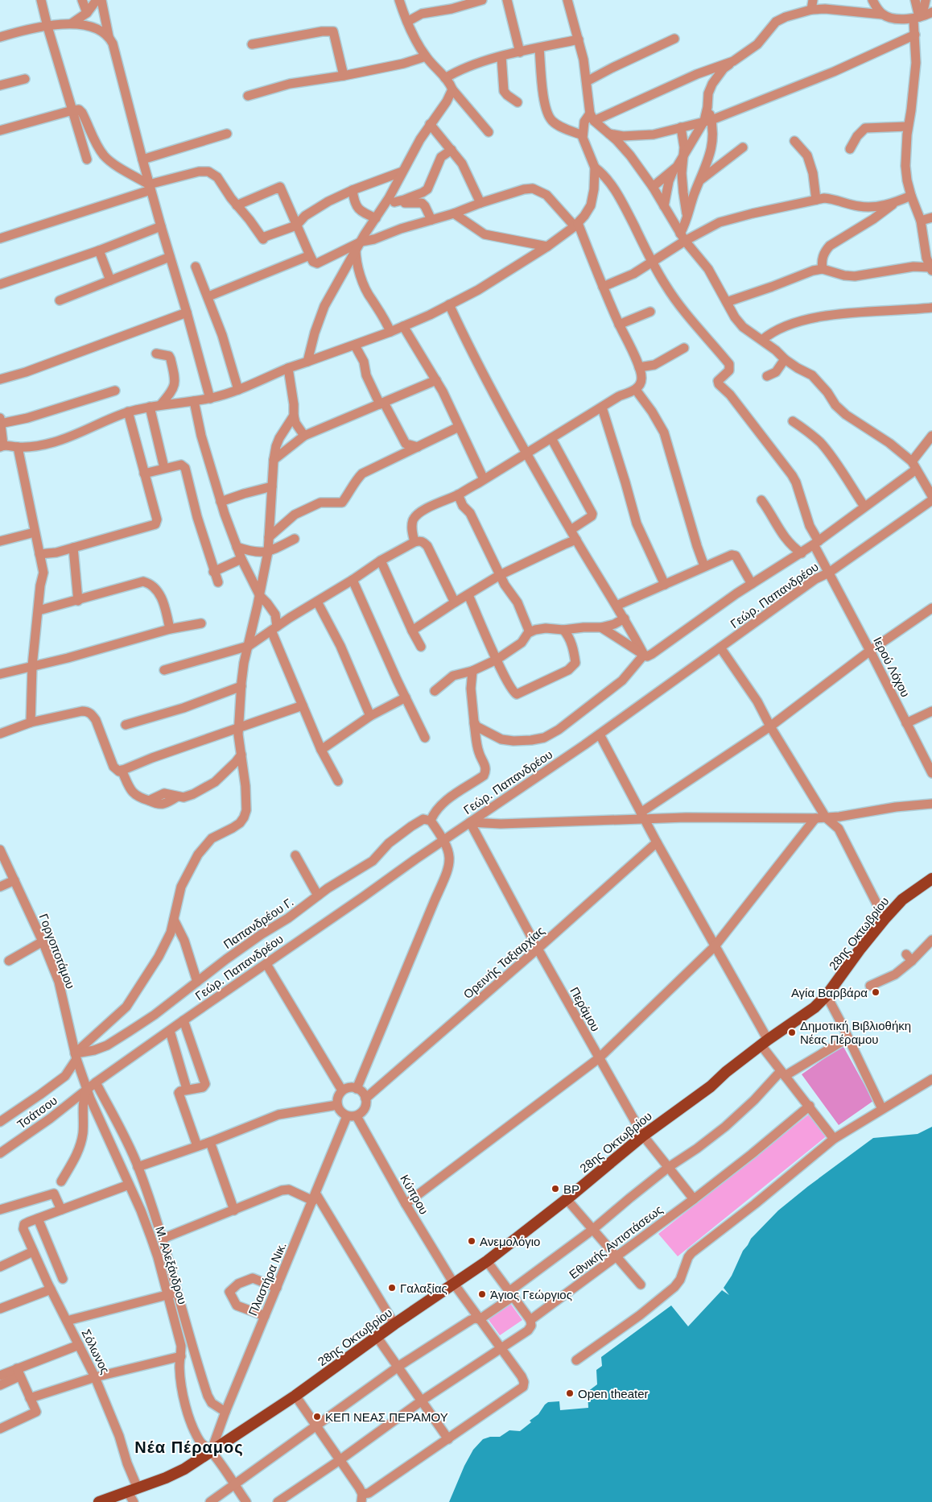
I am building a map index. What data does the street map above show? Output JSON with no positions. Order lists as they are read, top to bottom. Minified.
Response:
{"streets":{"main road":["28ης Οκτωβρίου"],"street":["Γεώρ. Παπανδρέου","Ιερού Λόχου","Παπανδρέου Γ.","Γοργοποτάμου","Ορεινής Ταξιαρχίας","Περάμου","Τσάτσου","Κύπρου","Εθνικής Αντιστάσεως","Μ. Αλεξάνδρου","Πλαστήρα Νικ.","Σόλωνος"]},"crossings":[["Γεώρ. Παπανδρέου","Ιερού Λόχου"],["Γεώρ. Παπανδρέου","Περάμου"],["Γεώρ. Παπανδρέου","Τσάτσου"],["Γεώρ. Παπανδρέου","Μ. Αλεξάνδρου"],["Παπανδρέου Γ.","Γοργοποτάμου"],["28ης Οκτωβρίου","Περάμου"],["28ης Οκτωβρίου","Κύπρου"],["28ης Οκτωβρίου","Μ. Αλεξάνδρου"],["28ης Οκτωβρίου","Πλαστήρα Νικ."],["28ης Οκτωβρίου","Σόλωνος"],["Γοργοποτάμου","Τσάτσου"],["Γοργοποτάμου","Μ. Αλεξάνδρου"],["Ορεινής Ταξιαρχίας","Περάμου"],["Ορεινής Ταξιαρχίας","Κύπρου"],["Ορεινής Ταξιαρχίας","Πλαστήρα Νικ."],["Περάμου","Εθνικής Αντιστάσεως"],["Τσάτσου","Μ. Αλεξάνδρου"],["Κύπρου","Εθνικής Αντιστάσεως"],["Κύπρου","Πλαστήρα Νικ."],["Μ. Αλεξάνδρου","Πλαστήρα Νικ."]],"districts":["Νέα Πέραμος"],"places":["Αγία Βαρβάρα","Δημοτική Βιβλιοθήκη Νέας Πέραμου","BP","Ανεμολόγιο","Γαλαξίας","Άγιος Γεώργιος","Open theater","ΚΕΠ ΝΕΑΣ ΠΕΡΑΜΟΥ"]}
